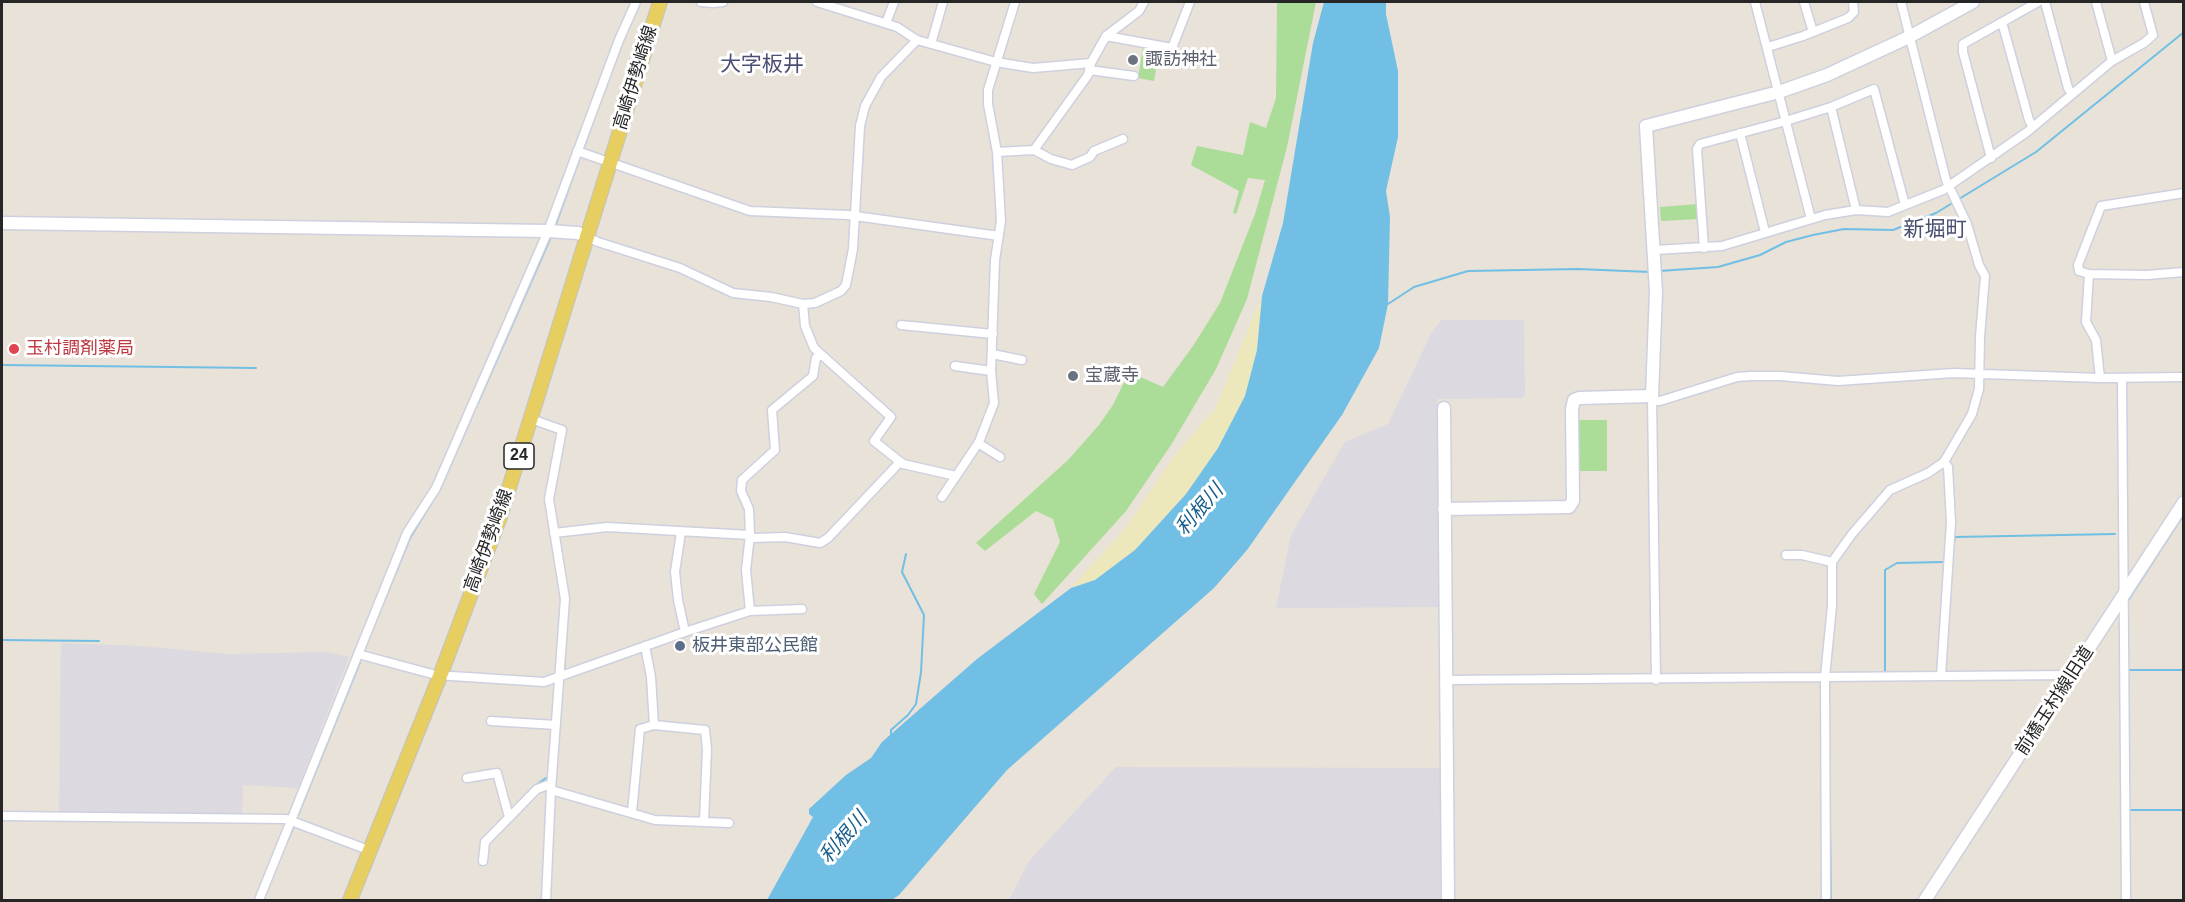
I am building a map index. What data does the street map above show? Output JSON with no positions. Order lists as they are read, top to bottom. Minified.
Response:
{"streets":{"main road":["高崎伊勢崎線","24"],"street":["前橋玉村線旧道"]},"districts":["大字板井","新堀町"],"water":["利根川"],"places":["諏訪神社","玉村調剤薬局","宝蔵寺","板井東部公民館"]}
